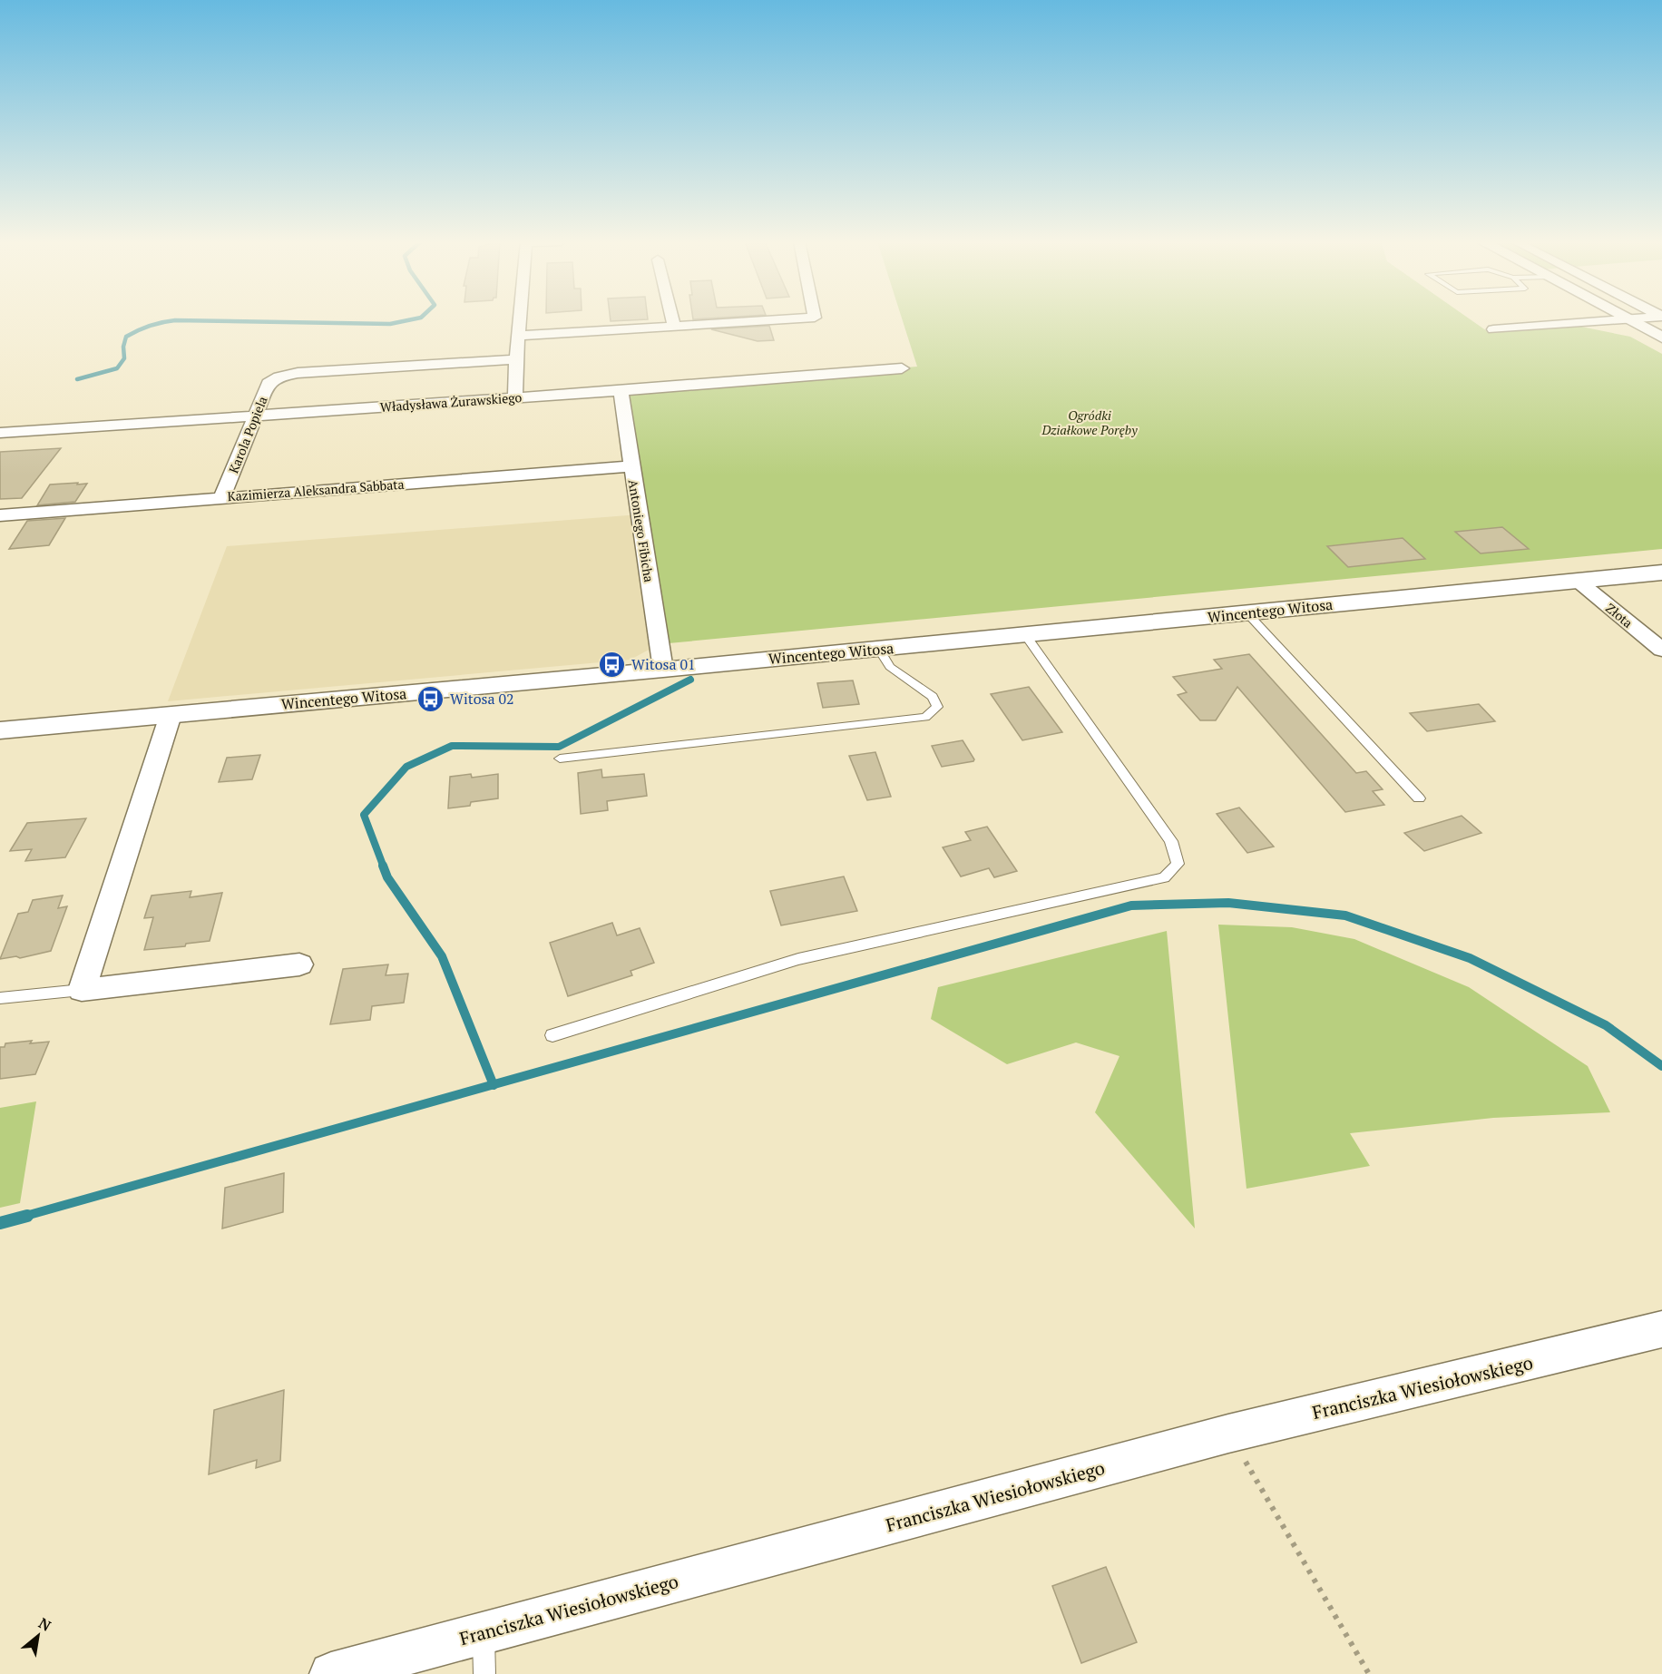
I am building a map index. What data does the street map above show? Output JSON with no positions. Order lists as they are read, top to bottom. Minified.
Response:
{"streets":{"street":["Władysława Żurawskiego","Karola Popiela","Kazimierza Aleksandra Sabbata","Antoniego Fibicha","Wincentego Witosa","Złota","Franciszka Wiesiołowskiego"]},"crossings":[["Władysława Żurawskiego","Karola Popiela"],["Władysława Żurawskiego","Antoniego Fibicha"],["Karola Popiela","Kazimierza Aleksandra Sabbata"],["Kazimierza Aleksandra Sabbata","Antoniego Fibicha"],["Antoniego Fibicha","Wincentego Witosa"],["Wincentego Witosa","Złota"]],"parks":["Ogródki Działkowe Poręby"],"places":{"bus stop":["Witosa 01","Witosa 02"]},"north":"top right"}
